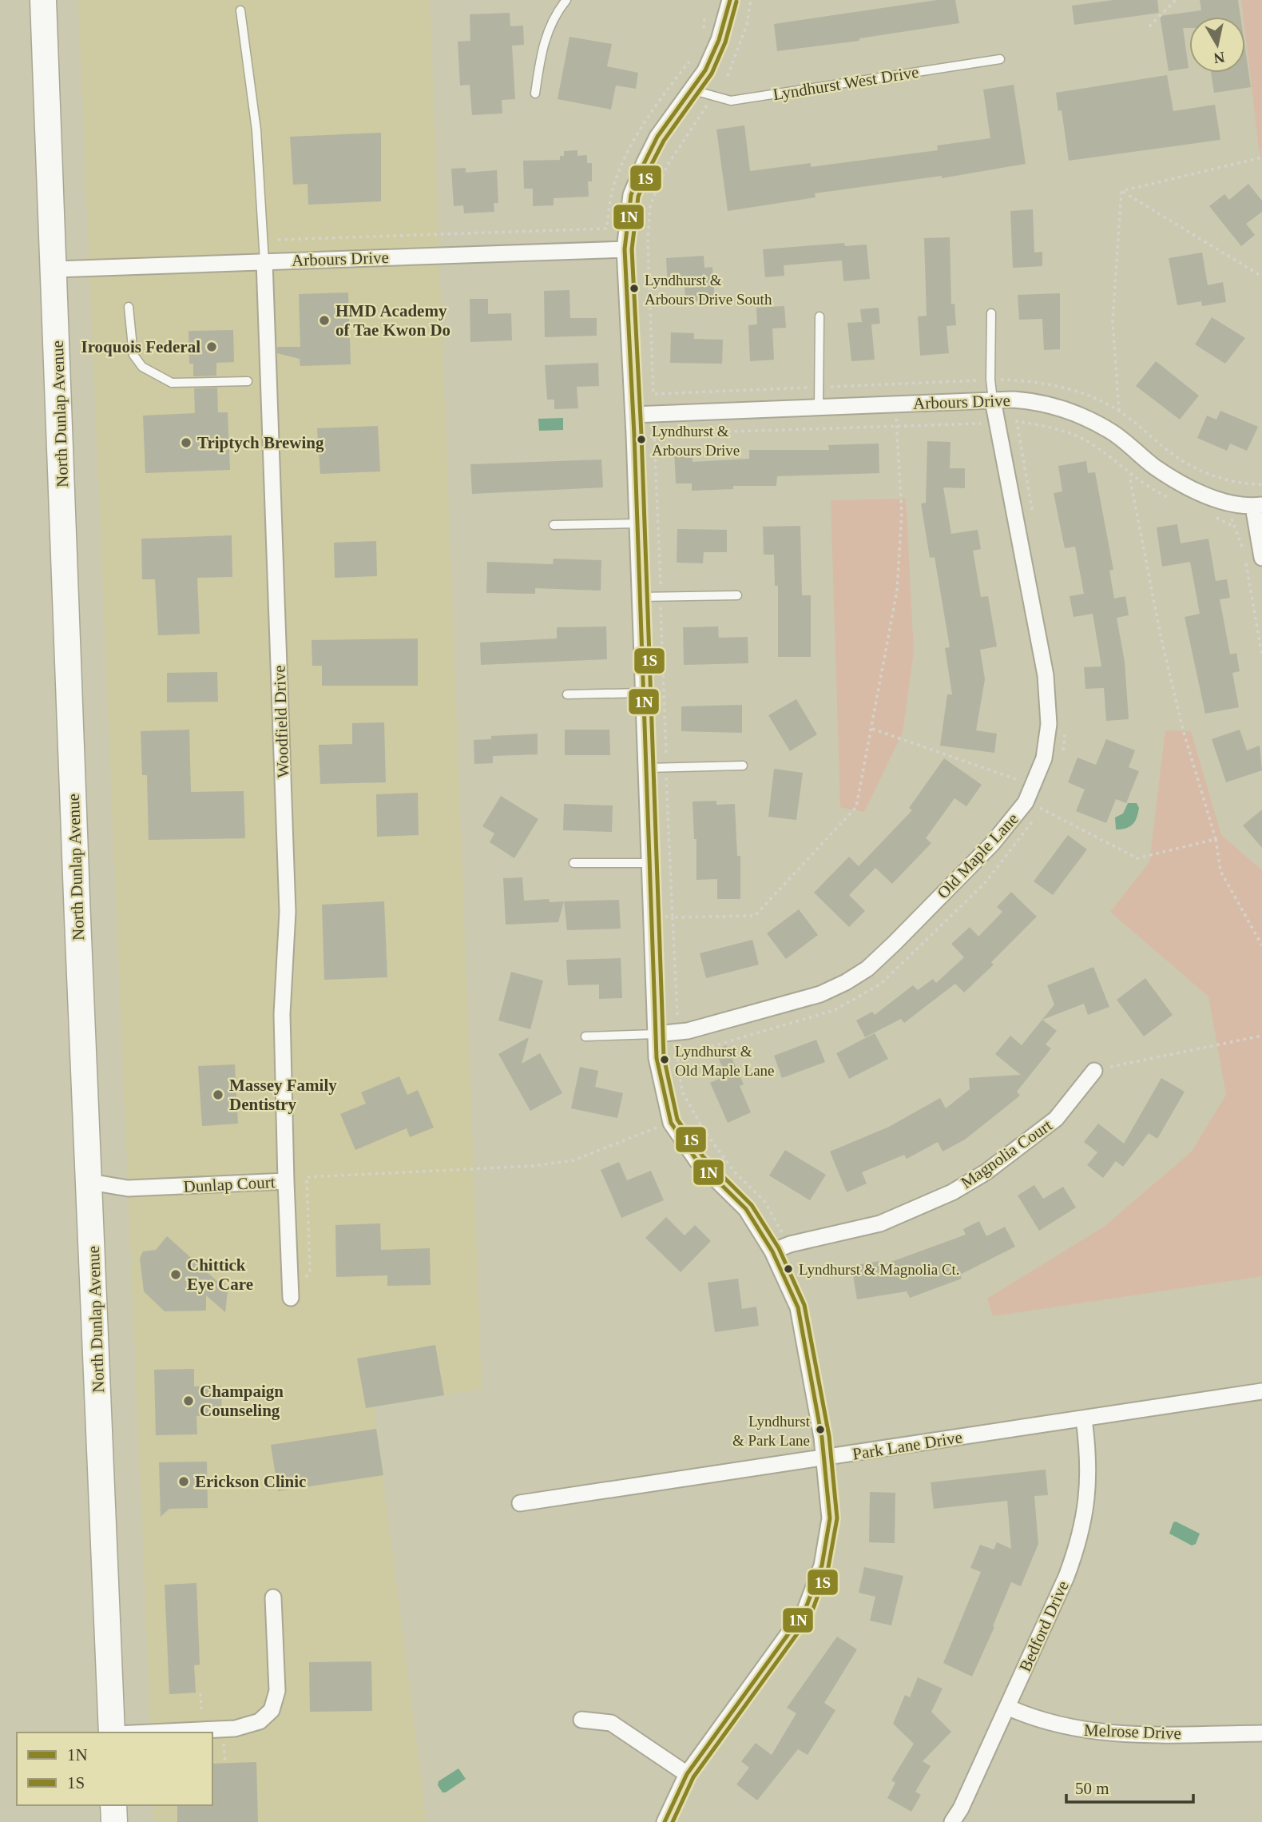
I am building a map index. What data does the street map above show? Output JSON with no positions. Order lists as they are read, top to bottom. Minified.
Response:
{"streets":{"main road":["North Dunlap Avenue"],"street":["Arbours Drive","Woodfield Drive","Old Maple Lane","Magnolia Court","Dunlap Court","Park Lane Drive","Bedford Drive","Melrose Drive"],"lane":["Lyndhurst West Drive"]},"crossings":[["Arbours Drive","North Dunlap Avenue"],["Arbours Drive","Woodfield Drive"],["Arbours Drive","Old Maple Lane"],["North Dunlap Avenue","Dunlap Court"],["Woodfield Drive","Dunlap Court"],["Park Lane Drive","Bedford Drive"],["Bedford Drive","Melrose Drive"]],"places":["Lyndhurst & Arbours Drive South","HMD Academy of Tae Kwon Do","Iroquois Federal","Lyndhurst & Arbours Drive","Triptych Brewing","Lyndhurst & Old Maple Lane","Massey Family Dentistry","Lyndhurst & Magnolia Ct.","Chittick Eye Care","Champaign Counseling","Lyndhurst & Park Lane","Erickson Clinic"],"lines":["transit line 1N","transit line 1S"],"legend":["1N","1S"],"scale_bar":"50 m","north":"bottom"}
